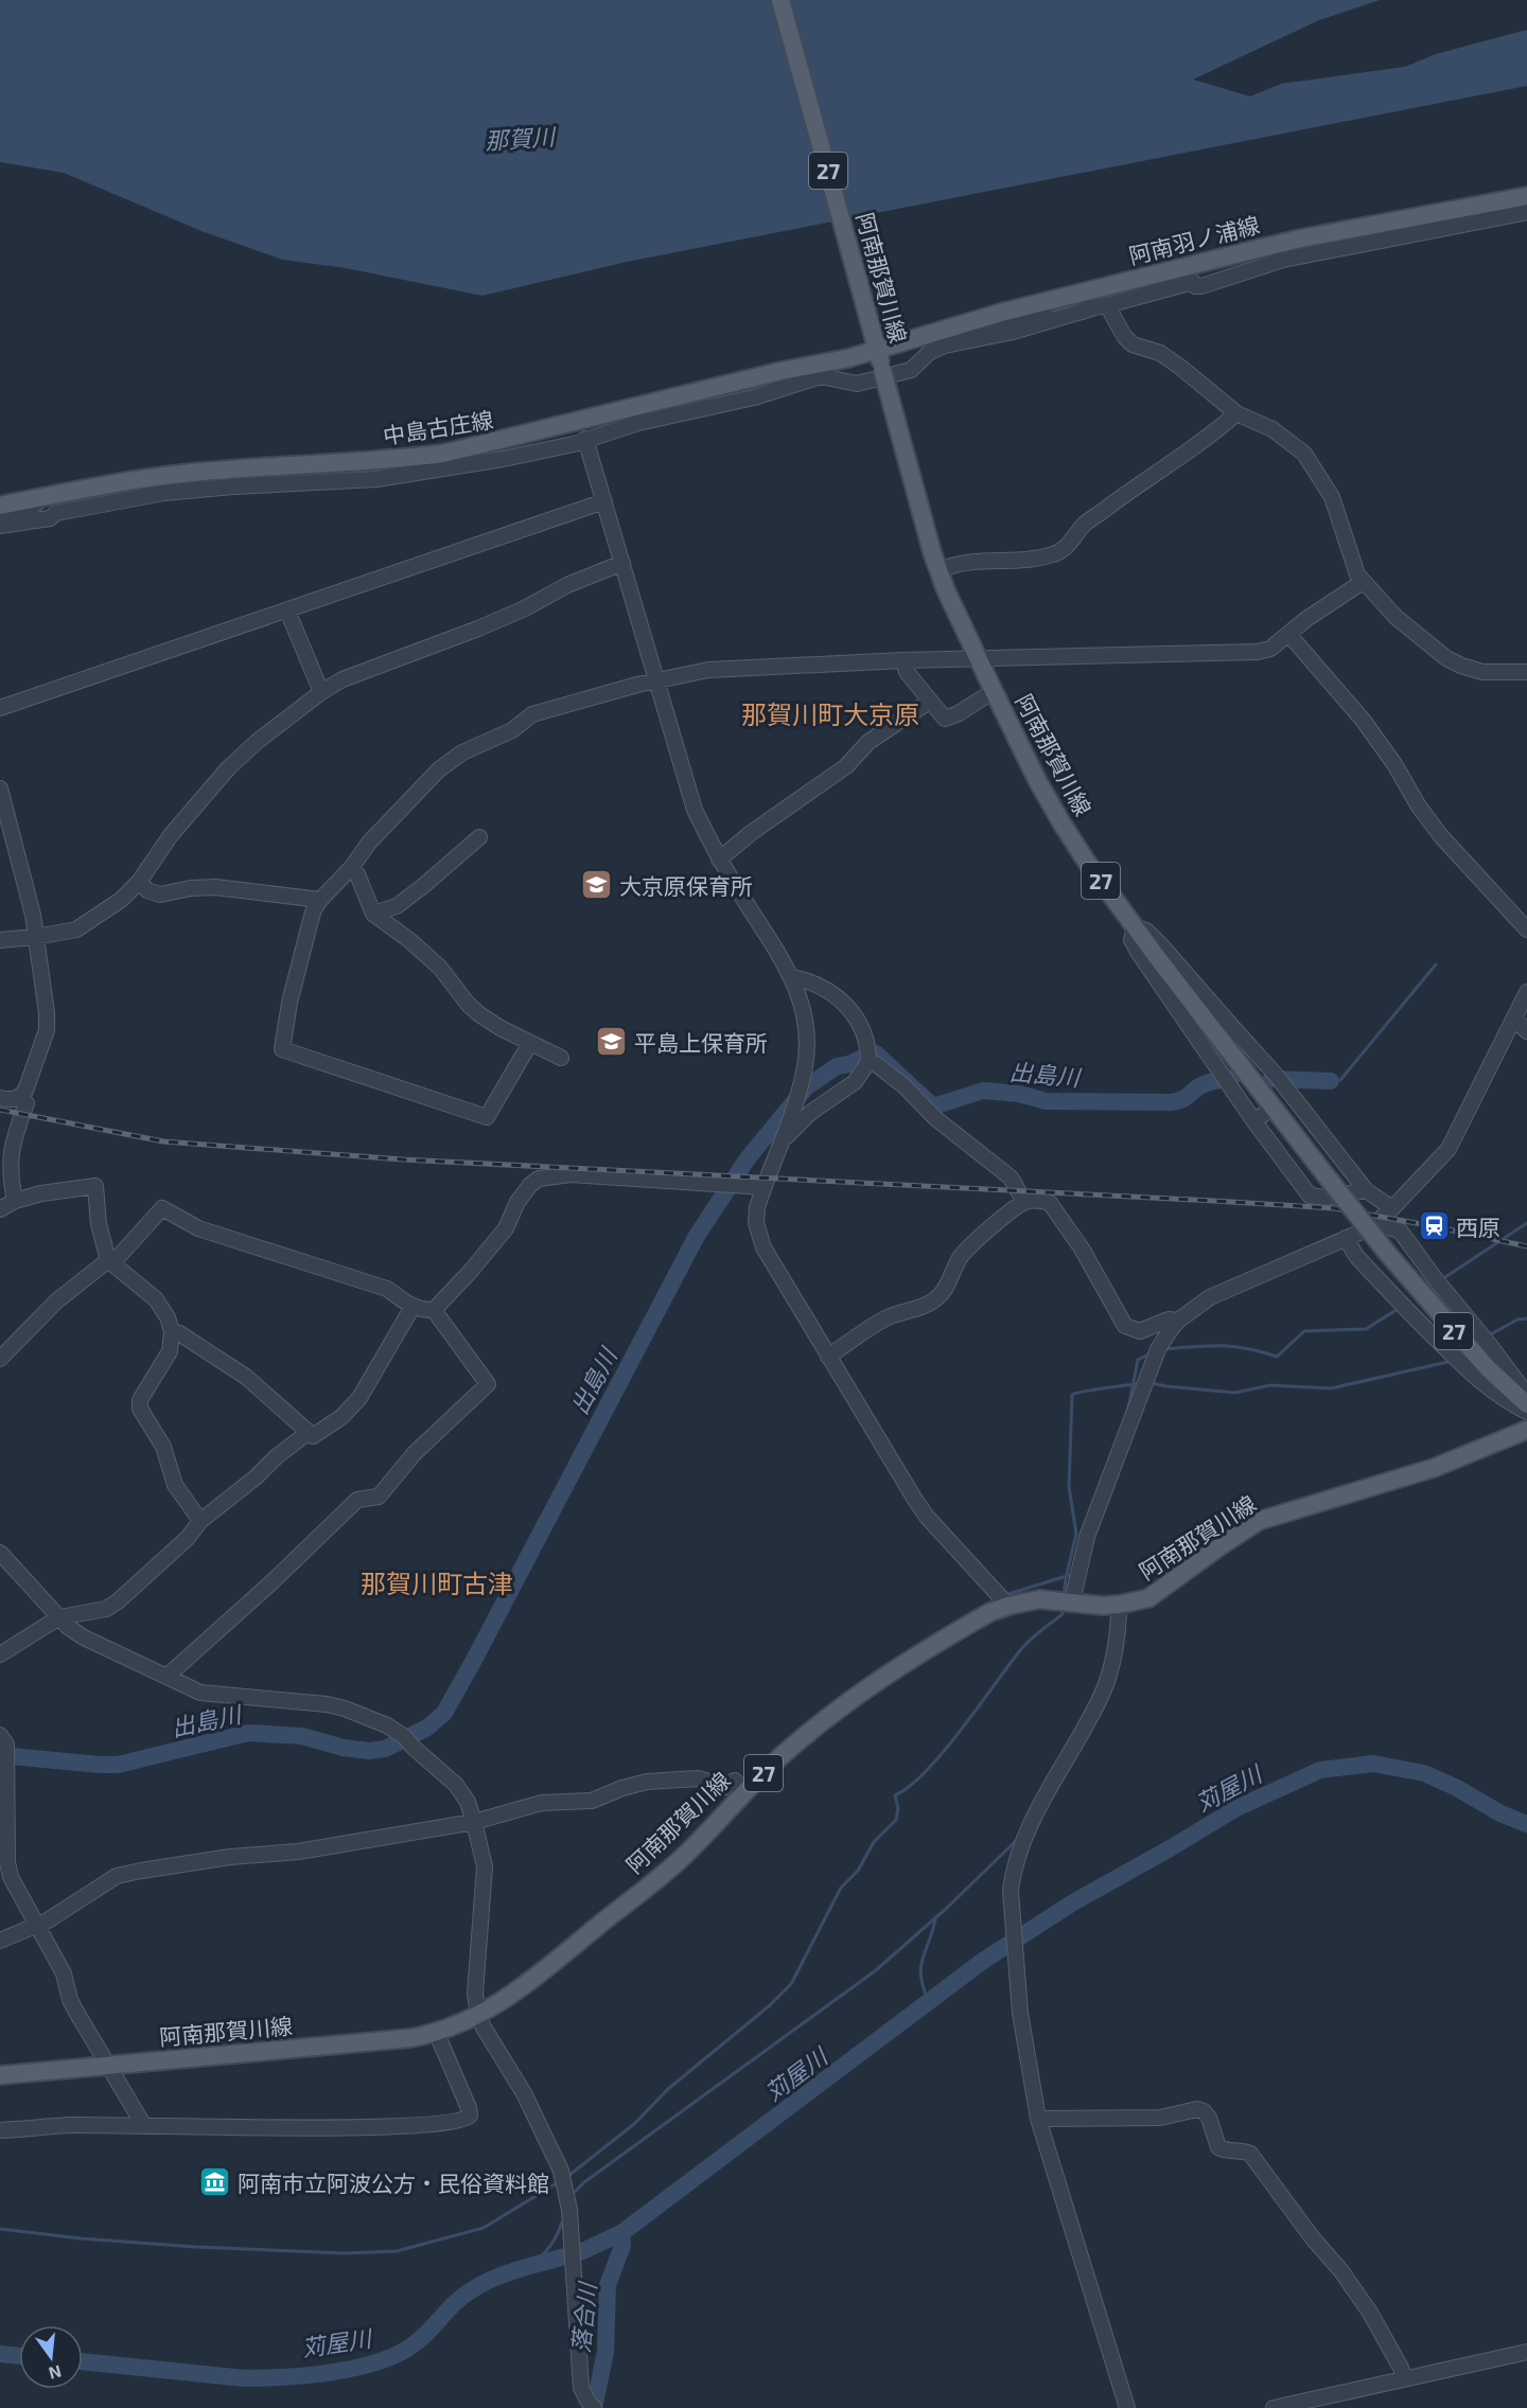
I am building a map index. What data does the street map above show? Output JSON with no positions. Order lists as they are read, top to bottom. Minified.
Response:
{"streets":{"main road":["27","阿南羽ノ浦線","阿南那賀川線","中島古庄線"]},"crossings":[["阿南羽ノ浦線","阿南那賀川線"],["阿南羽ノ浦線","中島古庄線"],["阿南那賀川線","中島古庄線"]],"districts":["那賀川町大京原","那賀川町古津"],"water":["那賀川","出島川","苅屋川","落合川"],"places":{"school or university":["大京原保育所","平島上保育所"],"station":["西原"],"museum":["阿南市立阿波公方・民俗資料館"]},"north":"bottom"}
